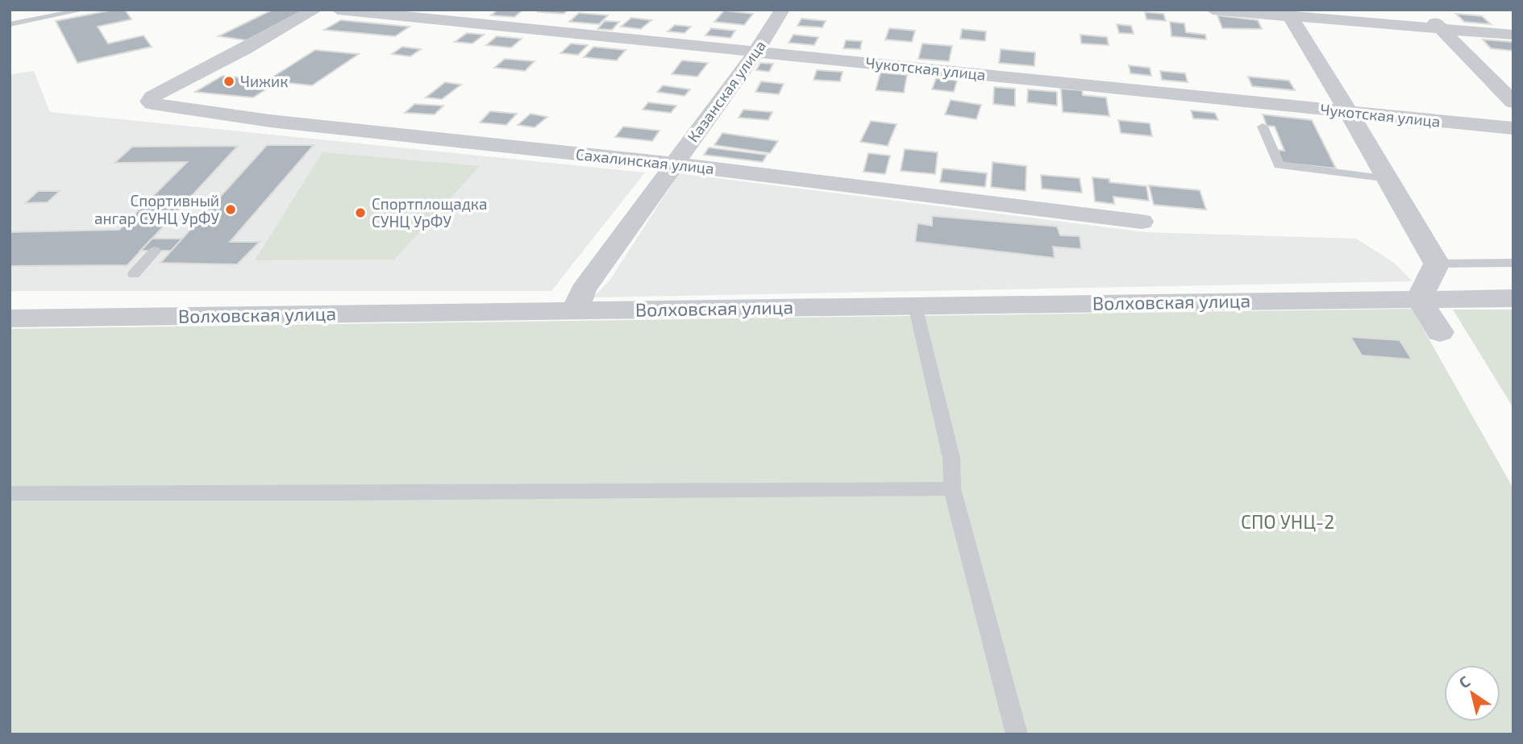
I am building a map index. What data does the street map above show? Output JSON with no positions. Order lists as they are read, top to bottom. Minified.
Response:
{"streets":{"street":["Чукотская улица","Казанская улица","Сахалинская улица","Волховская улица"]},"crossings":[["Чукотская улица","Казанская улица"],["Казанская улица","Сахалинская улица"],["Казанская улица","Волховская улица"]],"parks":["СПО УНЦ-2"],"places":["Чижик","Спортивный ангар СУНЦ УрФУ","Спортплощадка СУНЦ УрФУ"],"north":"top left"}
